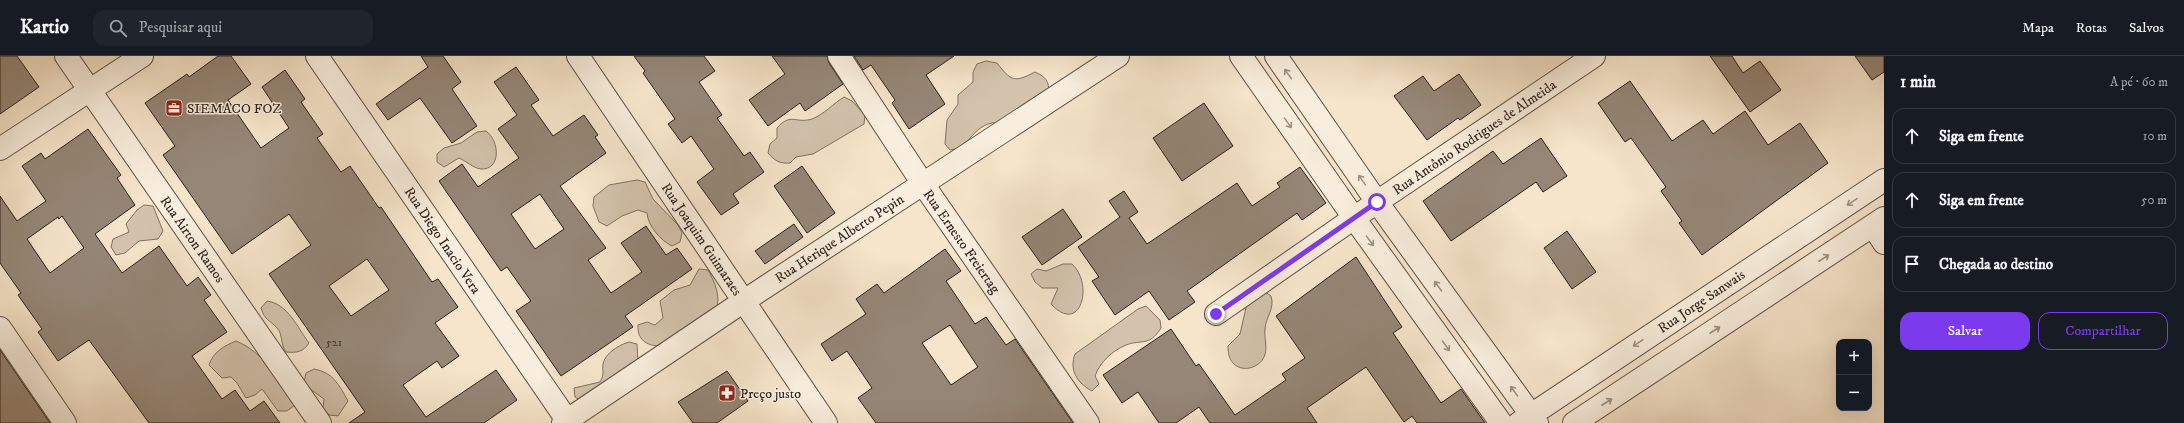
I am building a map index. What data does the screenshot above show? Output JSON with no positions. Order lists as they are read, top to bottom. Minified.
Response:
{"streets":{"street":["Rua Antônio Rodrigues de Almeida","Rua Herique Alberto Pepin","Rua Airton Ramos","Rua Joaquim Guimaraes","Rua Diego Inacio Vera","Rua Ernesto Freiertag","Rua Jorge Sanwais"]},"crossings":[["Rua Herique Alberto Pepin","Rua Joaquim Guimaraes"],["Rua Herique Alberto Pepin","Rua Diego Inacio Vera"],["Rua Herique Alberto Pepin","Rua Ernesto Freiertag"]],"places":{"office":["SIEMACO FOZ"],"pharmacy":["Preço justo"]},"house_numbers":["521"],"page":{"header":"Kartio","search":"Pesquisar aqui","nav":["Mapa","Rotas","Salvos"],"heading":["1 min","A pé · 60 m"],"list":[["Siga em frente","10 m"],["Siga em frente","50 m"],"Chegada ao destino"],"buttons":["Salvar","Compartilhar"],"map_buttons":["+","−"]}}
